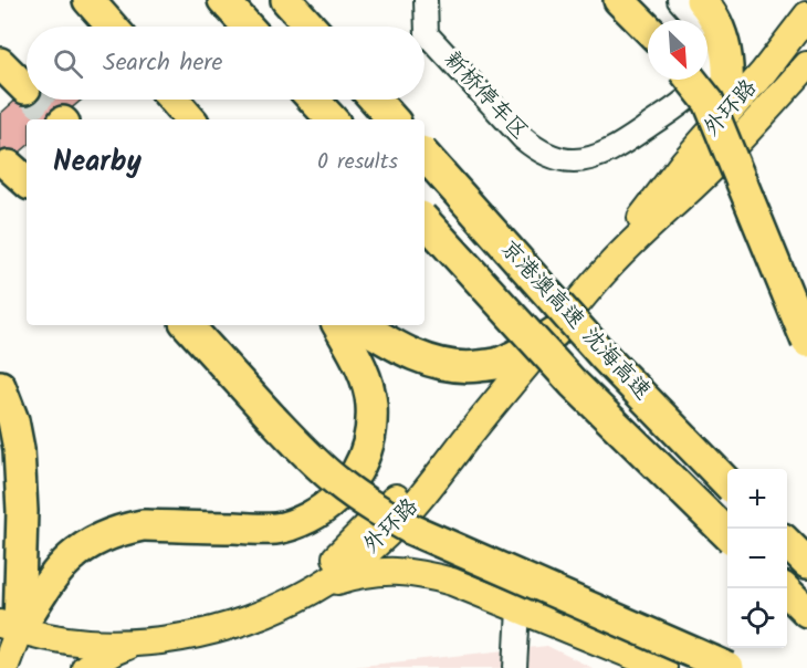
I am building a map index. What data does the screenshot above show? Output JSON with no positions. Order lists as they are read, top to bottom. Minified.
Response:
{"streets":{"highway":["京港澳高速 沈海高速"],"main road":["外环路"],"street":["新桥停车区"]},"north":"bottom right","page":{"search":"Search here","heading":["Nearby","0 results"],"map_buttons":["+","−"]}}
